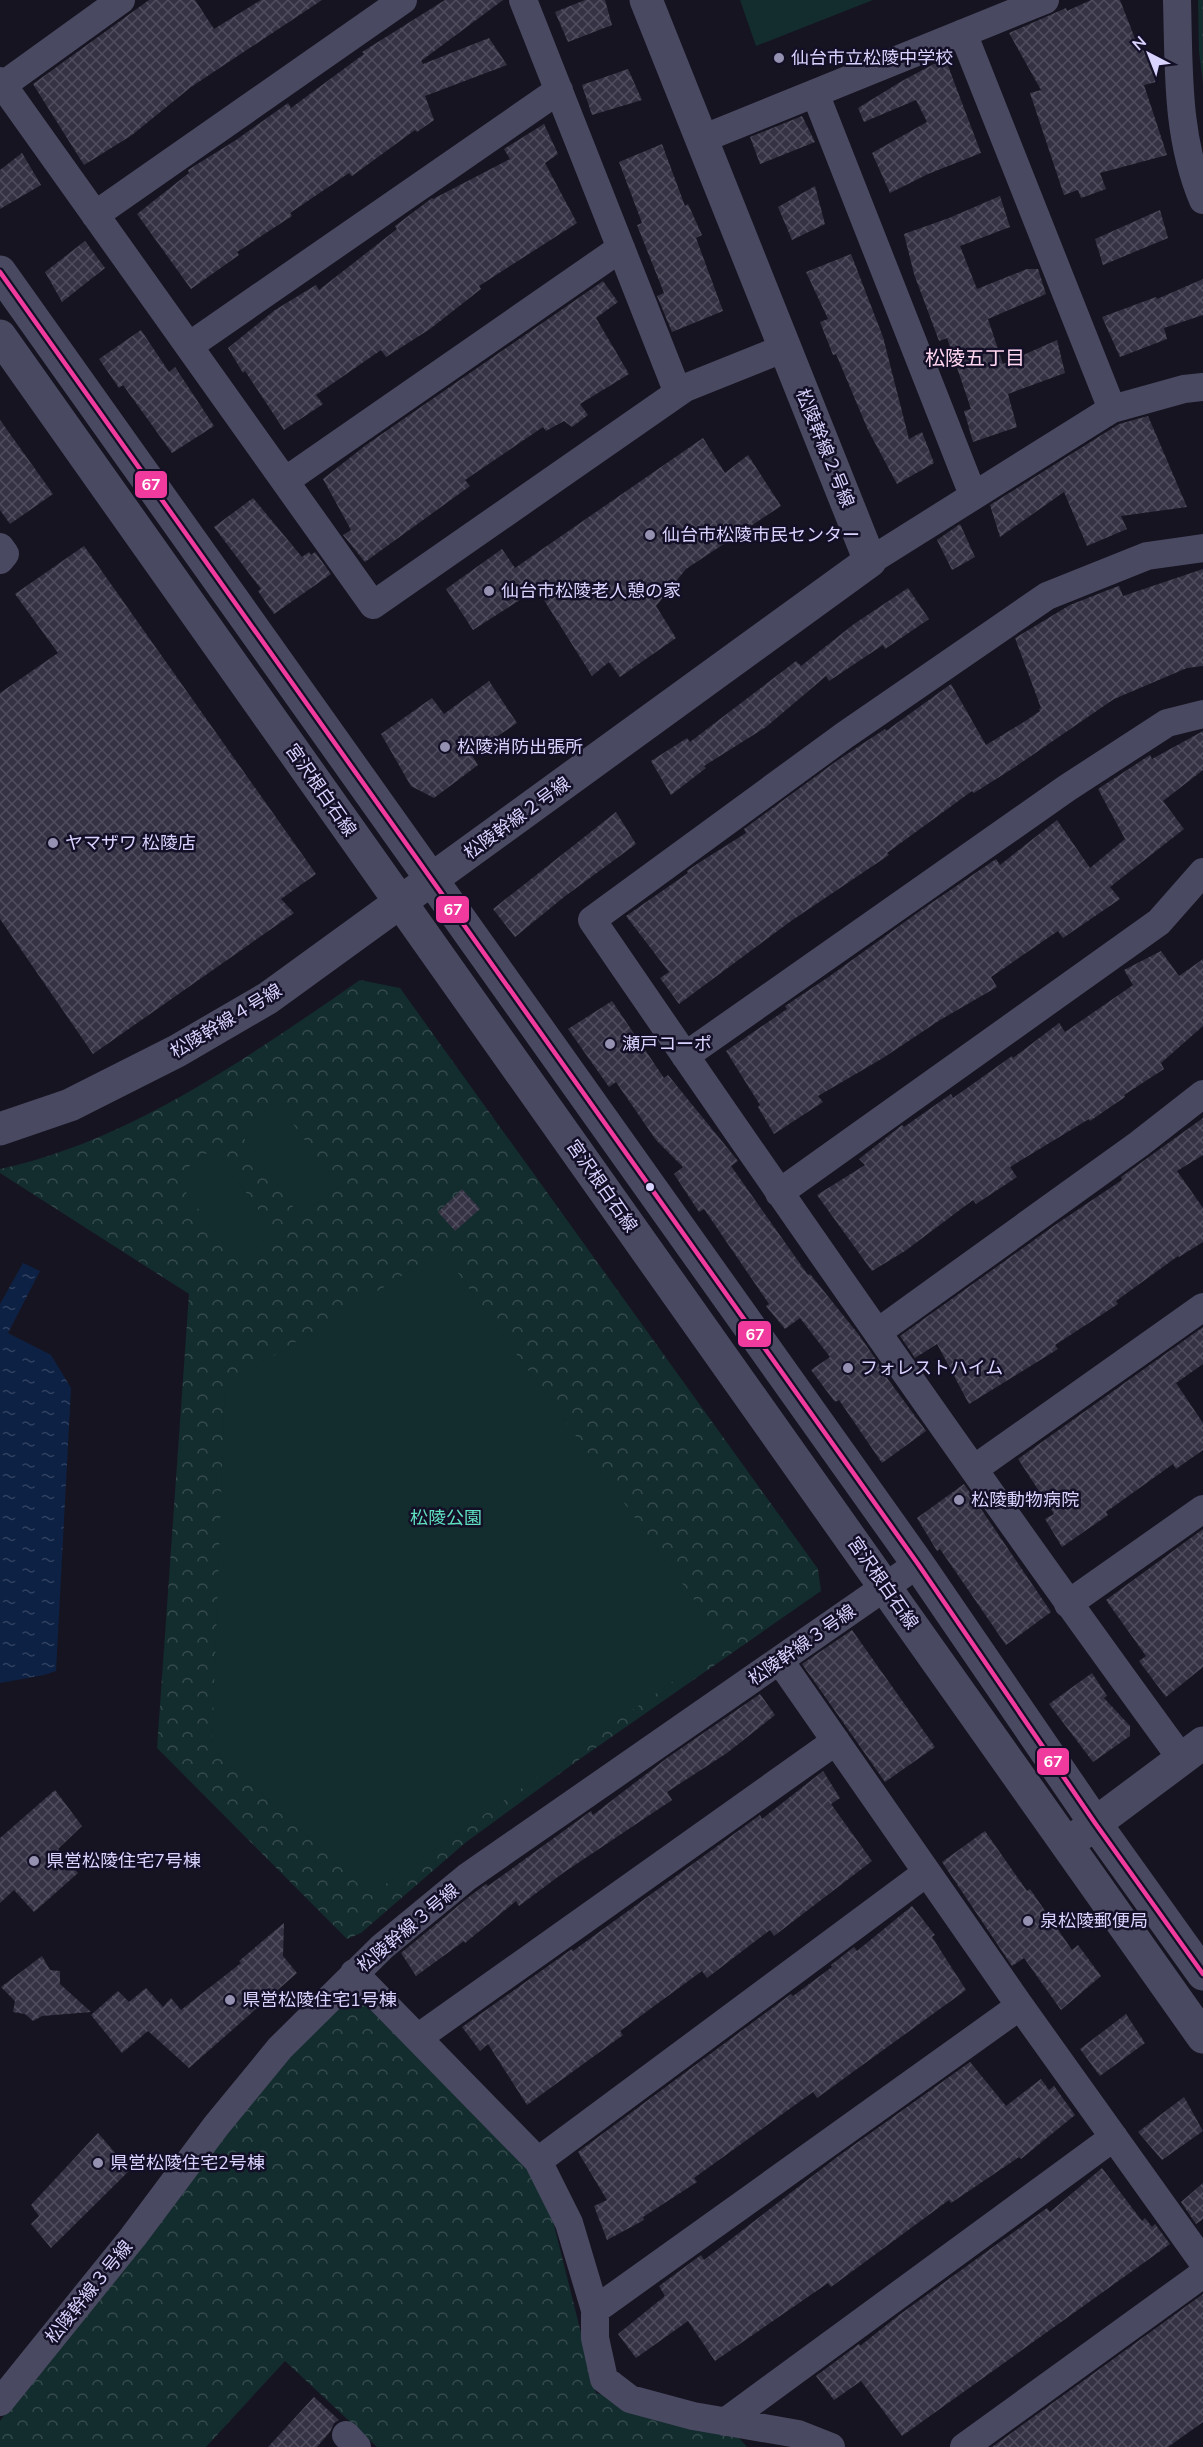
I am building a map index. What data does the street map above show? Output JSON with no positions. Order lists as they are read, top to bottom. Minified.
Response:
{"streets":{"street":["松陵幹線２号線","宮沢根白石線","松陵幹線４号線","松陵幹線３号線"]},"crossings":[["松陵幹線２号線","松陵幹線４号線"],["宮沢根白石線","松陵幹線４号線"],["宮沢根白石線","松陵幹線３号線"]],"districts":["松陵五丁目"],"parks":["松陵公園"],"places":["仙台市立松陵中学校","仙台市松陵市民センター","仙台市松陵老人憩の家","松陵消防出張所","ヤマザワ 松陵店","瀬戸コーポ","フォレストハイム","松陵動物病院","県営松陵住宅7号棟","泉松陵郵便局","県営松陵住宅1号棟","県営松陵住宅2号棟"],"lines":["transit line 67"],"north":"top left"}
